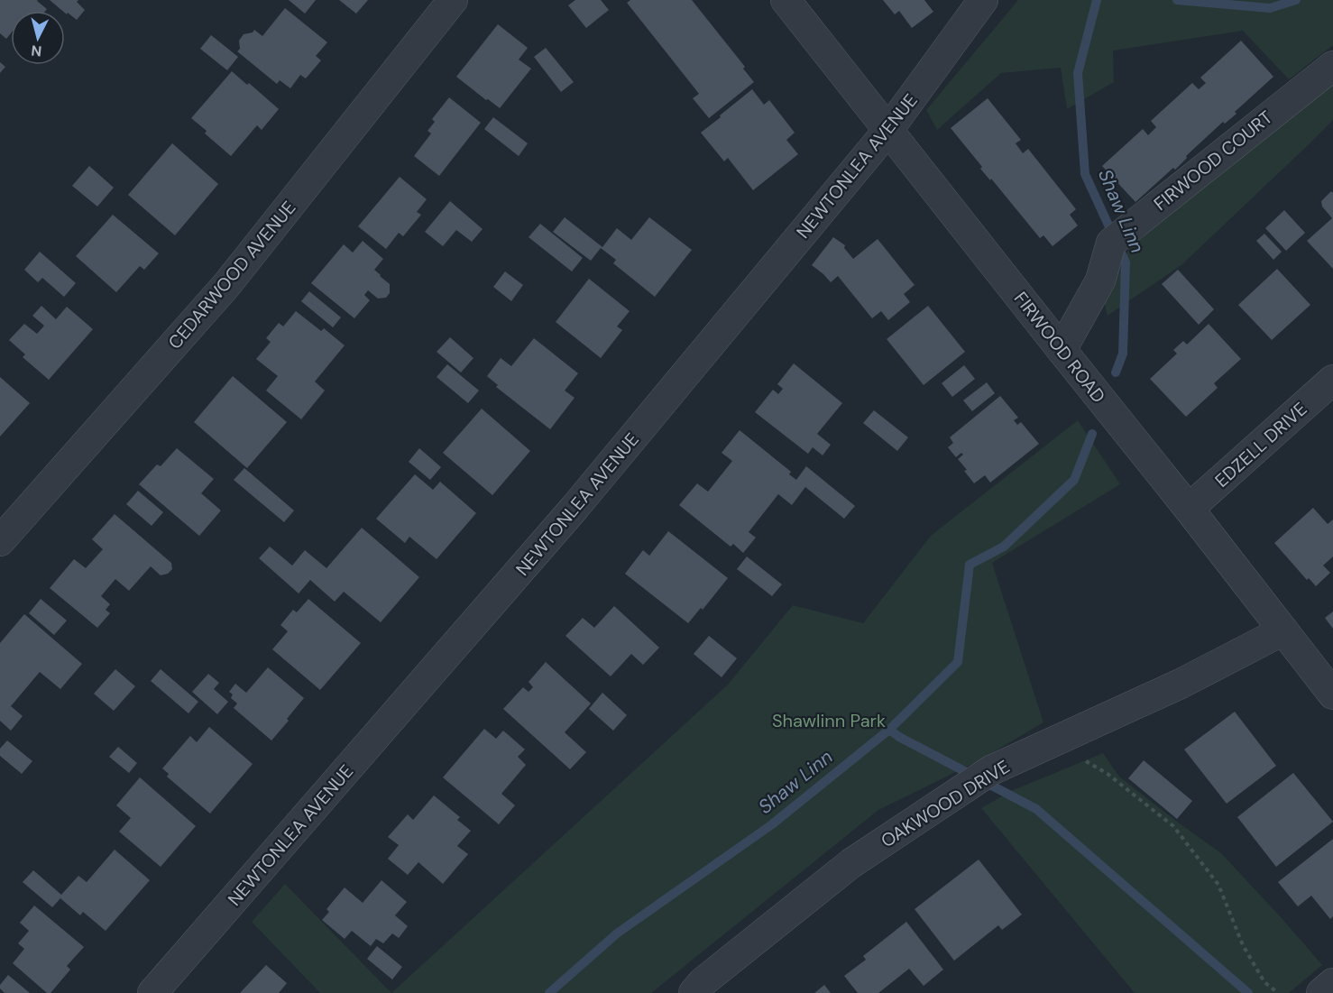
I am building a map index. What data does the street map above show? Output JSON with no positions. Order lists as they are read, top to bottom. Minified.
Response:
{"streets":{"street":["FIRWOOD COURT","NEWTONLEA AVENUE","CEDARWOOD AVENUE","FIRWOOD ROAD","EDZELL DRIVE","OAKWOOD DRIVE"]},"crossings":[["FIRWOOD COURT","FIRWOOD ROAD"],["NEWTONLEA AVENUE","FIRWOOD ROAD"],["FIRWOOD ROAD","EDZELL DRIVE"],["FIRWOOD ROAD","OAKWOOD DRIVE"]],"water":["Shaw Linn"],"parks":["Shawlinn Park"],"north":"bottom"}
